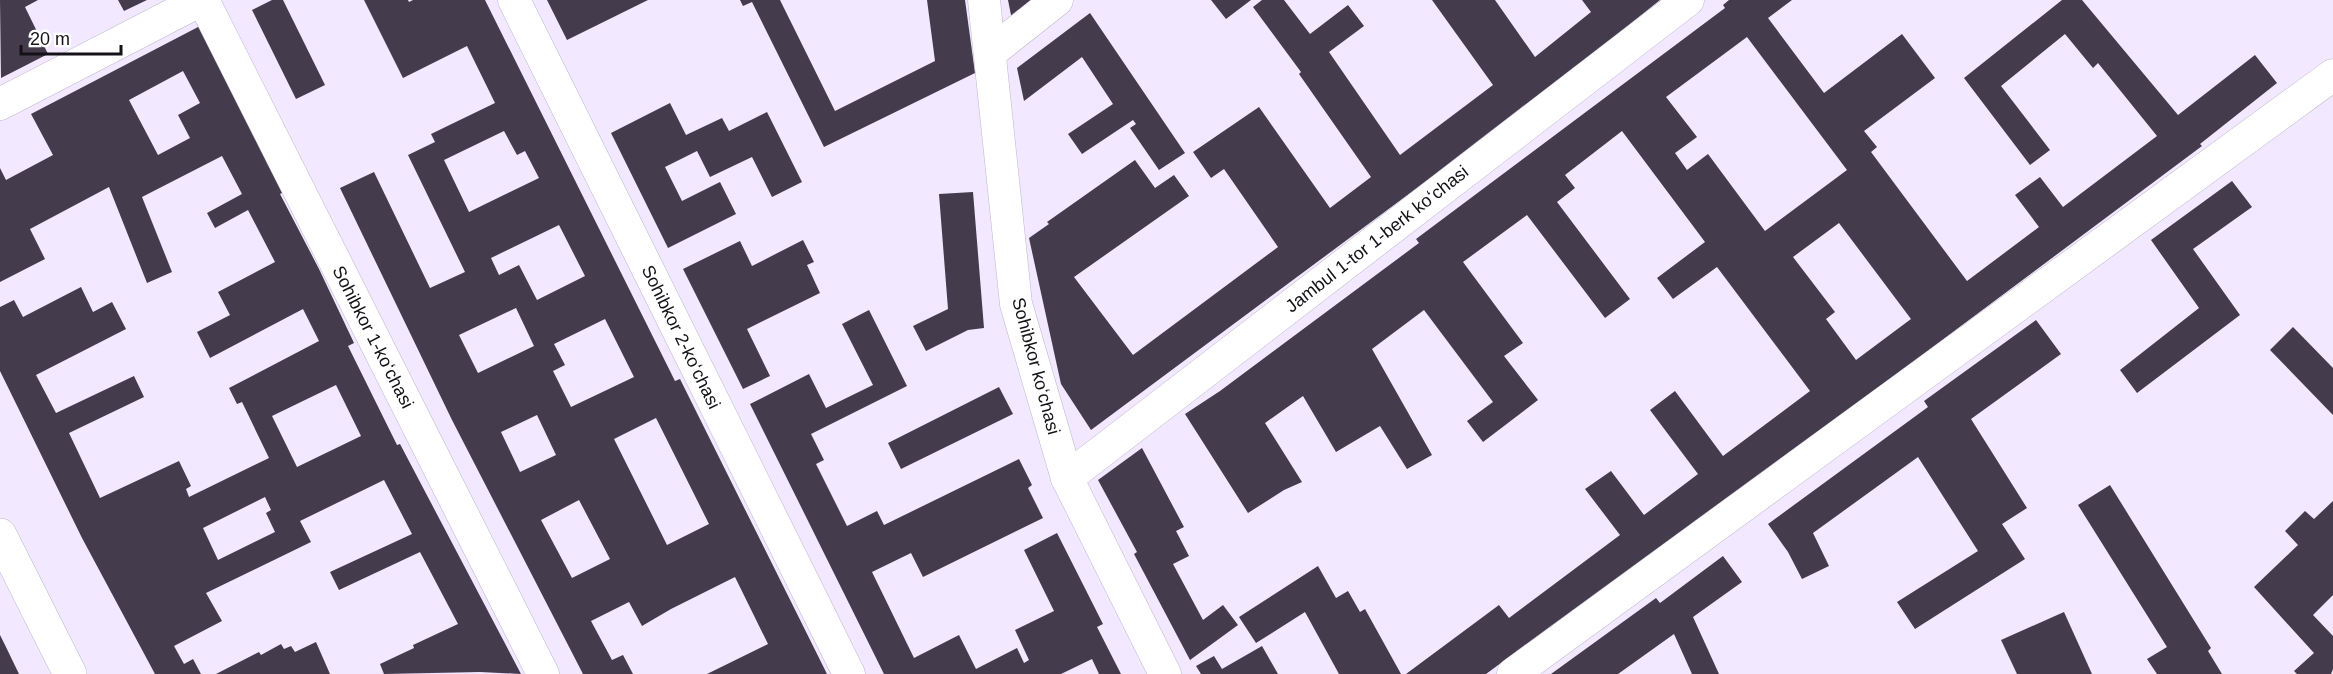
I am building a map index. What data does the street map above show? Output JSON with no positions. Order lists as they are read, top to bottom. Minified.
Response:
{"streets":{"street":["Jambul 1-tor 1-berk koʻchasi","Sohibkor 1-koʻchasi","Sohibkor 2-koʻchasi","Sohibkor koʻchasi"]},"crossings":[["Jambul 1-tor 1-berk koʻchasi","Sohibkor koʻchasi"]],"scale_bar":"20 m"}
